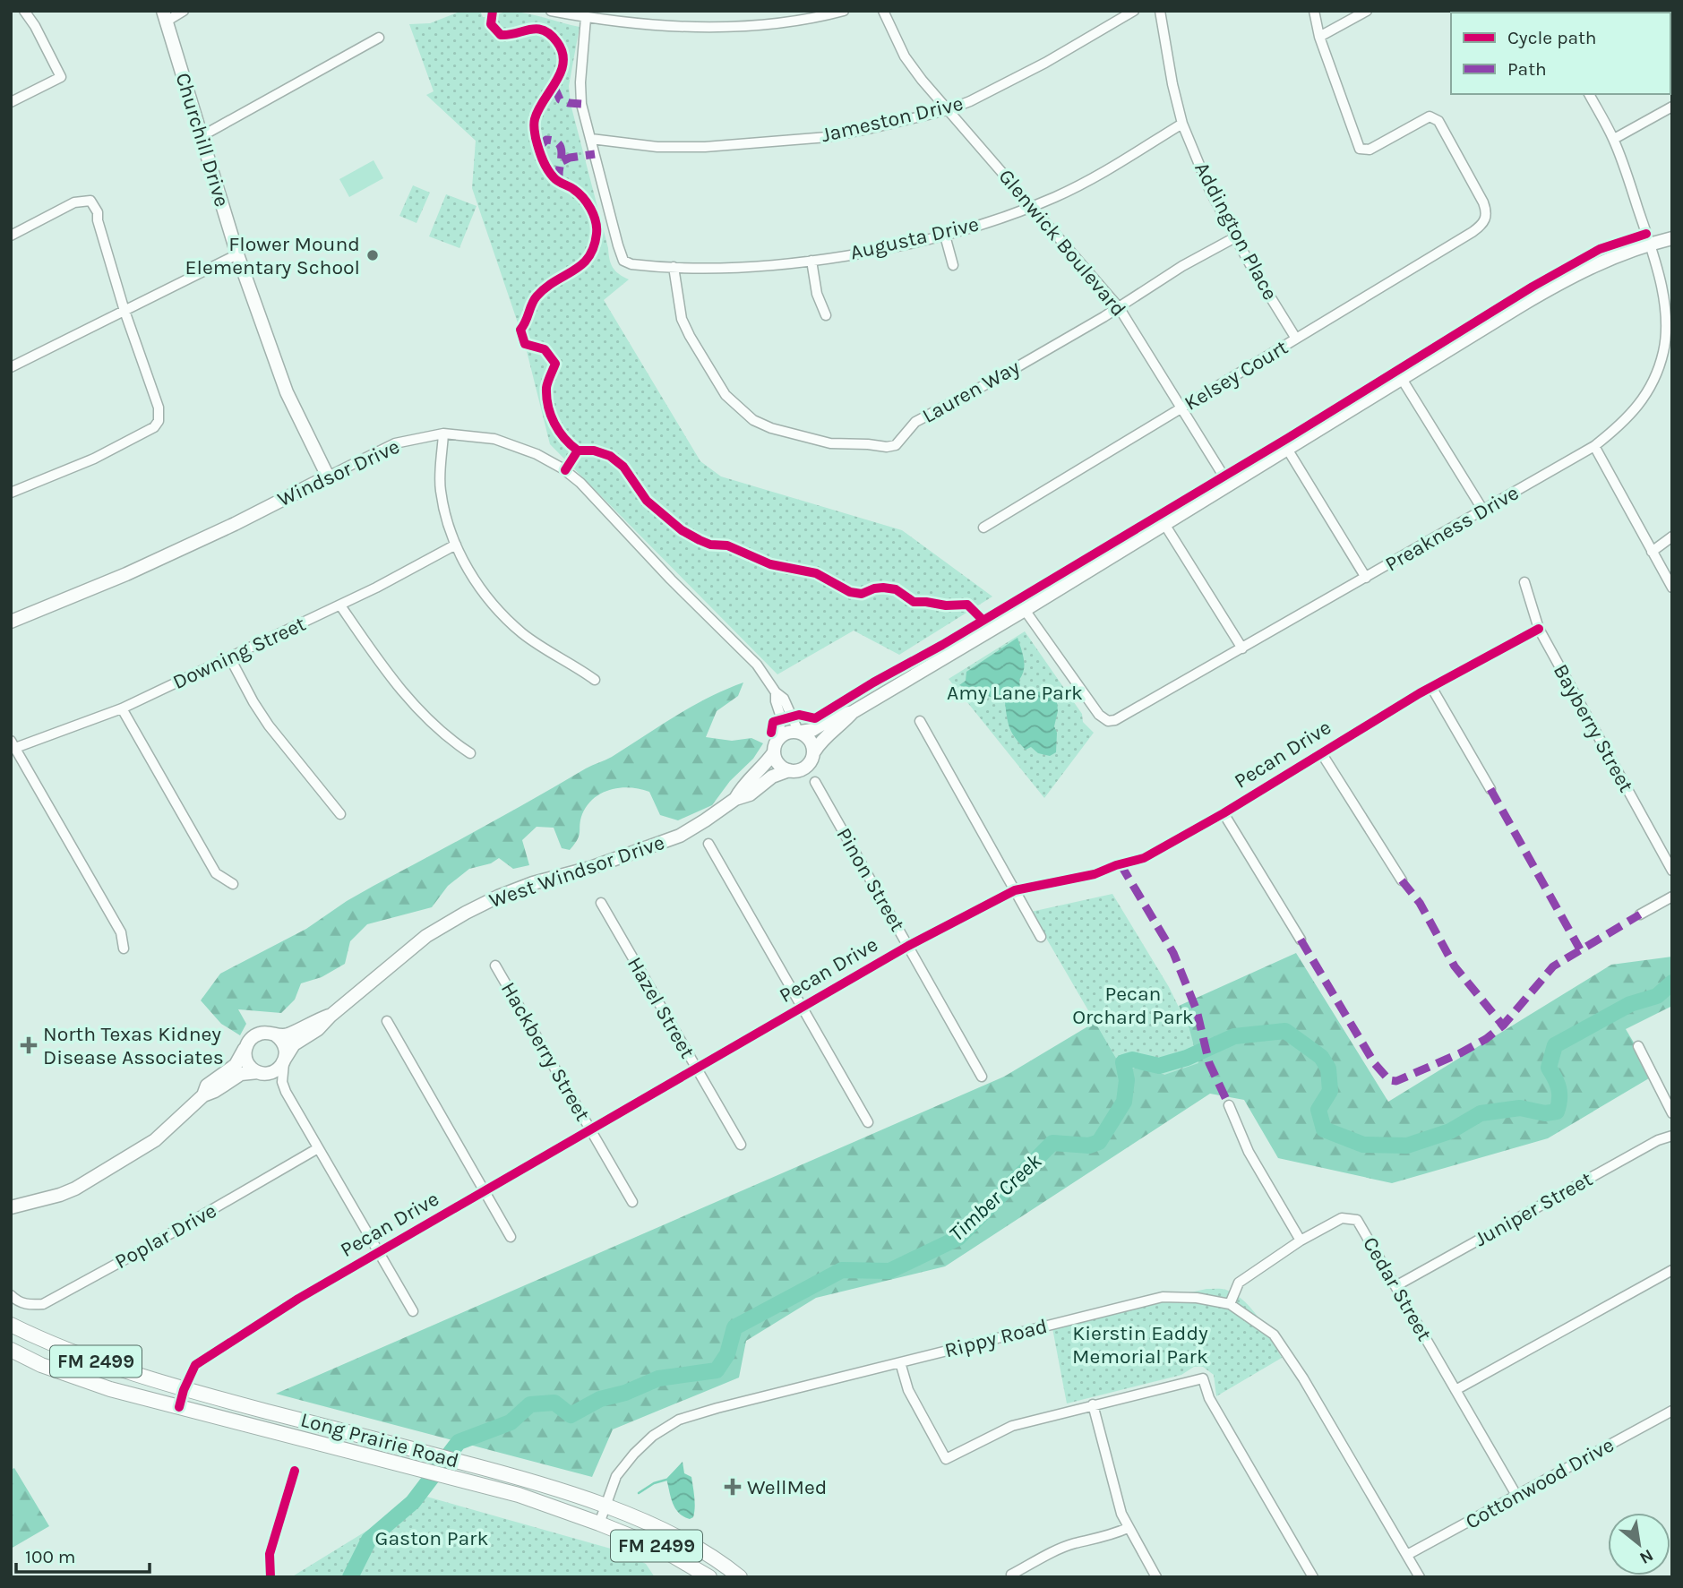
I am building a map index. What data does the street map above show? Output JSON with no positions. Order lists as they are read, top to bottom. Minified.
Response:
{"streets":{"main road":["FM 2499","Long Prairie Road"],"street":["Jameston Drive","Churchill Drive","Addington Place","Augusta Drive","Glenwick Boulevard","Kelsey Court","Lauren Way","Windsor Drive","Preakness Drive","Downing Street","Bayberry Street","Pecan Drive","West Windsor Drive","Pinon Street","Hazel Street","Hackberry Street","Juniper Street","Poplar Drive","Cedar Street","Rippy Road","Cottonwood Drive"]},"crossings":[["Jameston Drive","Augusta Drive"],["Jameston Drive","Glenwick Boulevard"],["Churchill Drive","Windsor Drive"],["Addington Place","Augusta Drive"],["Addington Place","Kelsey Court"],["Addington Place","Lauren Way"],["Augusta Drive","Glenwick Boulevard"],["Augusta Drive","Lauren Way"],["Glenwick Boulevard","Kelsey Court"],["Glenwick Boulevard","Lauren Way"],["Glenwick Boulevard","West Windsor Drive"],["Windsor Drive","West Windsor Drive"],["Preakness Drive","West Windsor Drive"],["Bayberry Street","Pecan Drive"],["Pecan Drive","Pinon Street"],["Pecan Drive","Hazel Street"],["Pecan Drive","Hackberry Street"],["Pecan Drive","Long Prairie Road"],["Juniper Street","Cedar Street"],["Cedar Street","Rippy Road"],["Cedar Street","Cottonwood Drive"],["Rippy Road","Long Prairie Road"],["Rippy Road","Cottonwood Drive"]],"water":["Timber Creek"],"parks":["Amy Lane Park","Pecan Orchard Park","Kierstin Eaddy Memorial Park","Gaston Park"],"places":{"other":["Flower Mound Elementary School"],"health":["North Texas Kidney Disease Associates","WellMed"]},"legend":["Cycle path","Path"],"scale_bar":"100 m","north":"bottom right"}
